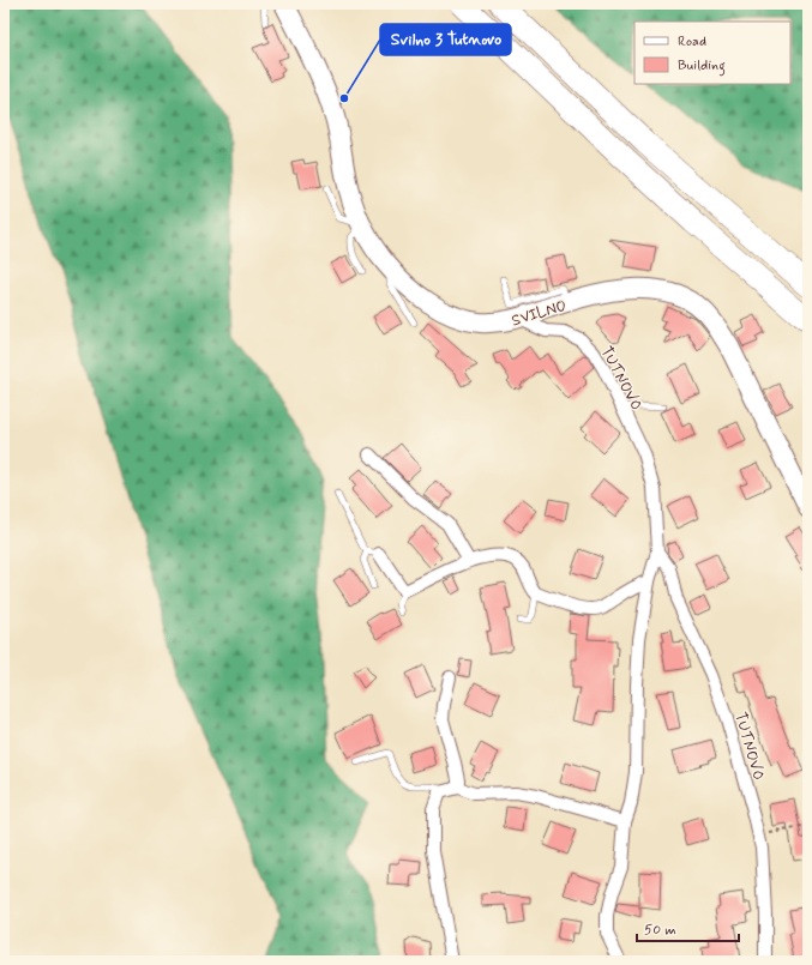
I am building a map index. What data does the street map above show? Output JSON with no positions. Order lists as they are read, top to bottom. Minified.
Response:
{"streets":{"main road":["SVILNO"],"street":["TUTNOVO"]},"crossings":[["SVILNO","TUTNOVO"]],"places":["Svilno 3 Tutnovo"],"legend":["Road","Building"],"scale_bar":"50 m"}
